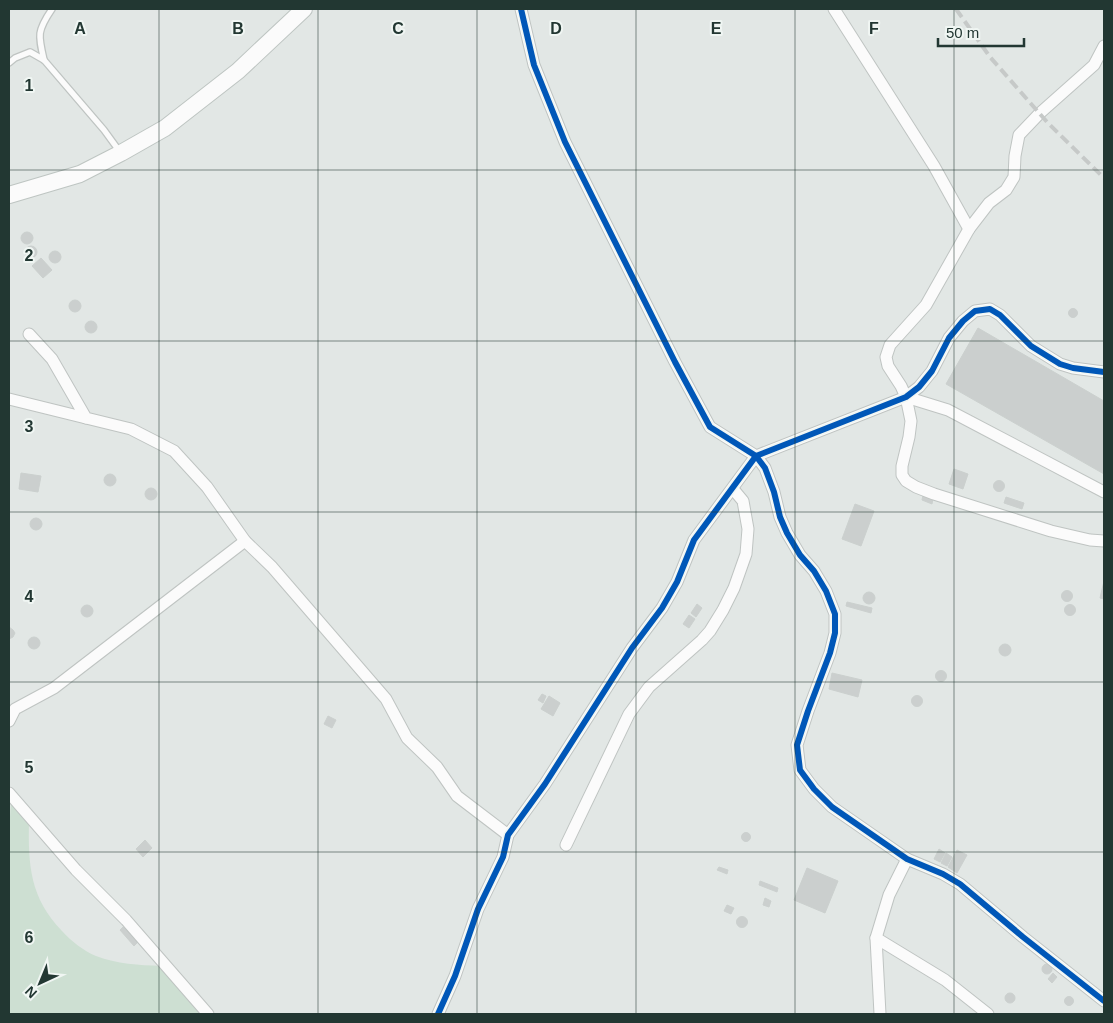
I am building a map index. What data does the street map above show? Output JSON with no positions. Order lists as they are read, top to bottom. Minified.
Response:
{"scale_bar":"50 m","north":"bottom left","grid":{"columns":["A","B","C","D","E","F"],"rows":["1","2","3","4","5","6"]}}
